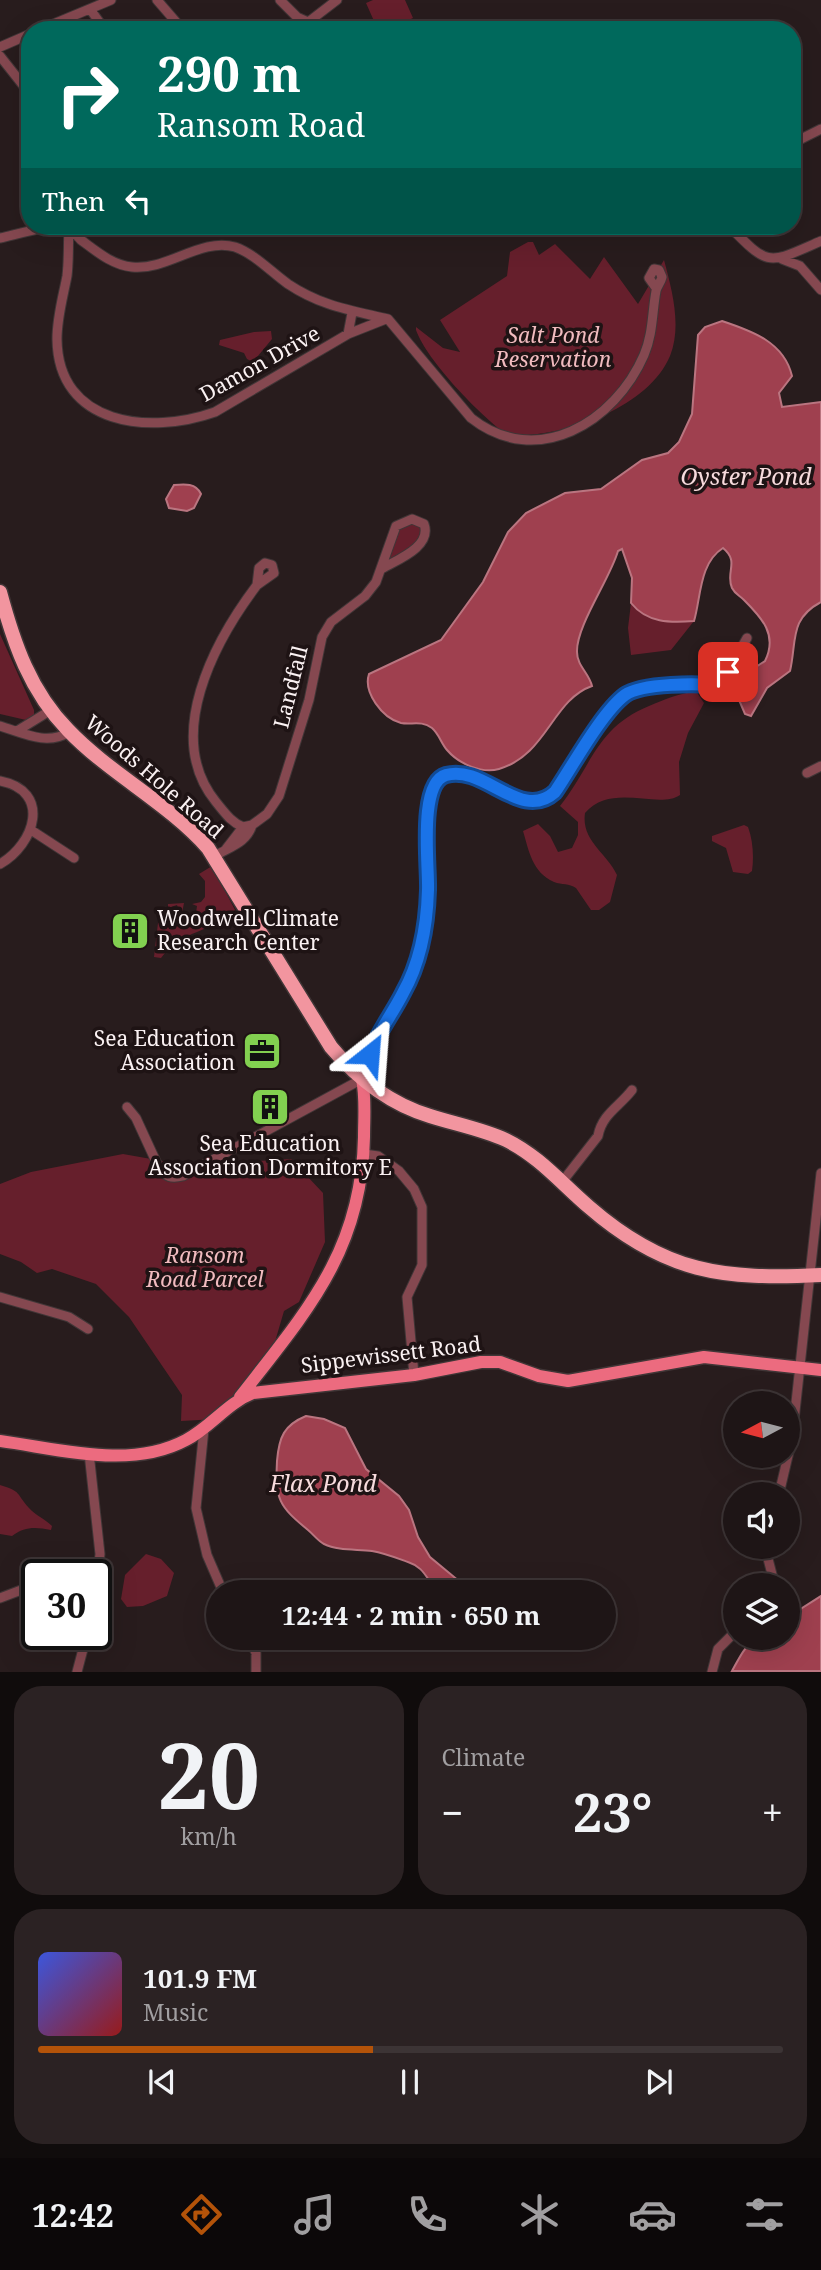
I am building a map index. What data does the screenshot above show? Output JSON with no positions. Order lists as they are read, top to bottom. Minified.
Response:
{"streets":{"highway":["Woods Hole Road"],"main road":["Sippewissett Road"],"street":["Damon Drive","Landfall"]},"crossings":[["Landfall","Woods Hole Road"]],"water":["Oyster Pond","Flax Pond"],"parks":["Salt Pond Reservation","Ransom Road Parcel"],"places":{"building":["Woodwell Climate Research Center","Sea Education Association Dormitory E"],"office":["Sea Education Association"]},"north":"left","page":{"turn":["290 m","Ransom Road"],"then":"Then","limit":"30","trip":"12:44 · 2 min · 650 m","tile":[["20","km/h"],"Climate"],"heat":["−","23°","+"],"song":["101.9 FM","Music"],"tabs":"12:42"}}
